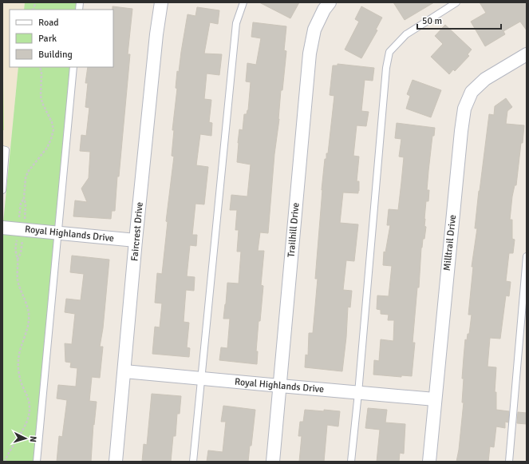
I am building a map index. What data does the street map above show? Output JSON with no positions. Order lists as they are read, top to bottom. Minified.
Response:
{"streets":{"street":["Trailhill Drive","Faircrest Drive","Royal Highlands Drive","Milltrail Drive"]},"crossings":[["Trailhill Drive","Royal Highlands Drive"],["Faircrest Drive","Royal Highlands Drive"],["Royal Highlands Drive","Milltrail Drive"]],"legend":["Road","Park","Building"],"scale_bar":"50 m","north":"right"}
